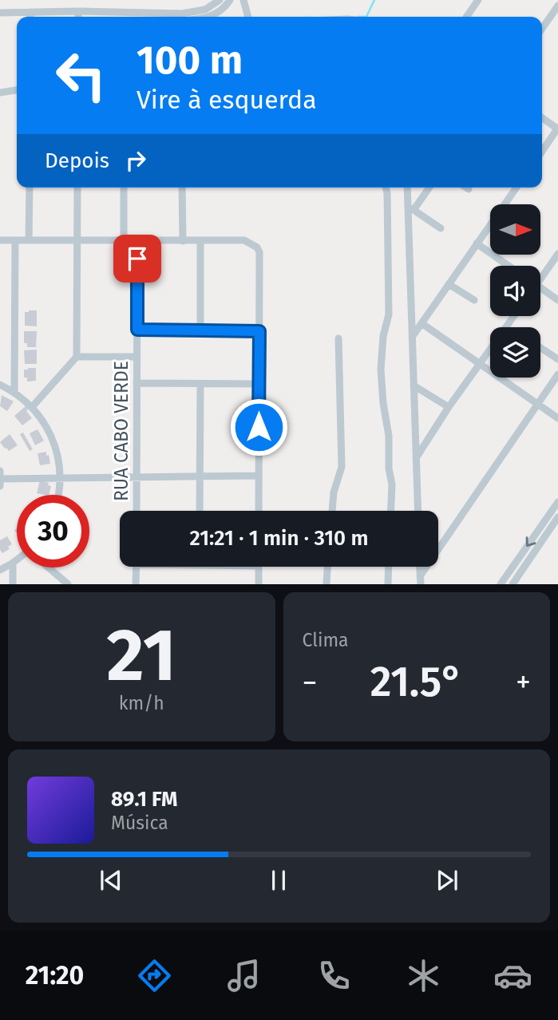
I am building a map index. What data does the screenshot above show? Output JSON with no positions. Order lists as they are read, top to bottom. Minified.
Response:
{"streets":{"street":["RUA CABO VERDE"]},"north":"right","page":{"turn":["100 m","Vire à esquerda"],"then":"Depois","limit":"30","trip":"21:21 · 1 min · 310 m","tile":[["21","km/h"],"Clima"],"heat":["−","21.5°","+"],"song":["89.1 FM","Música"],"tabs":"21:20"}}
